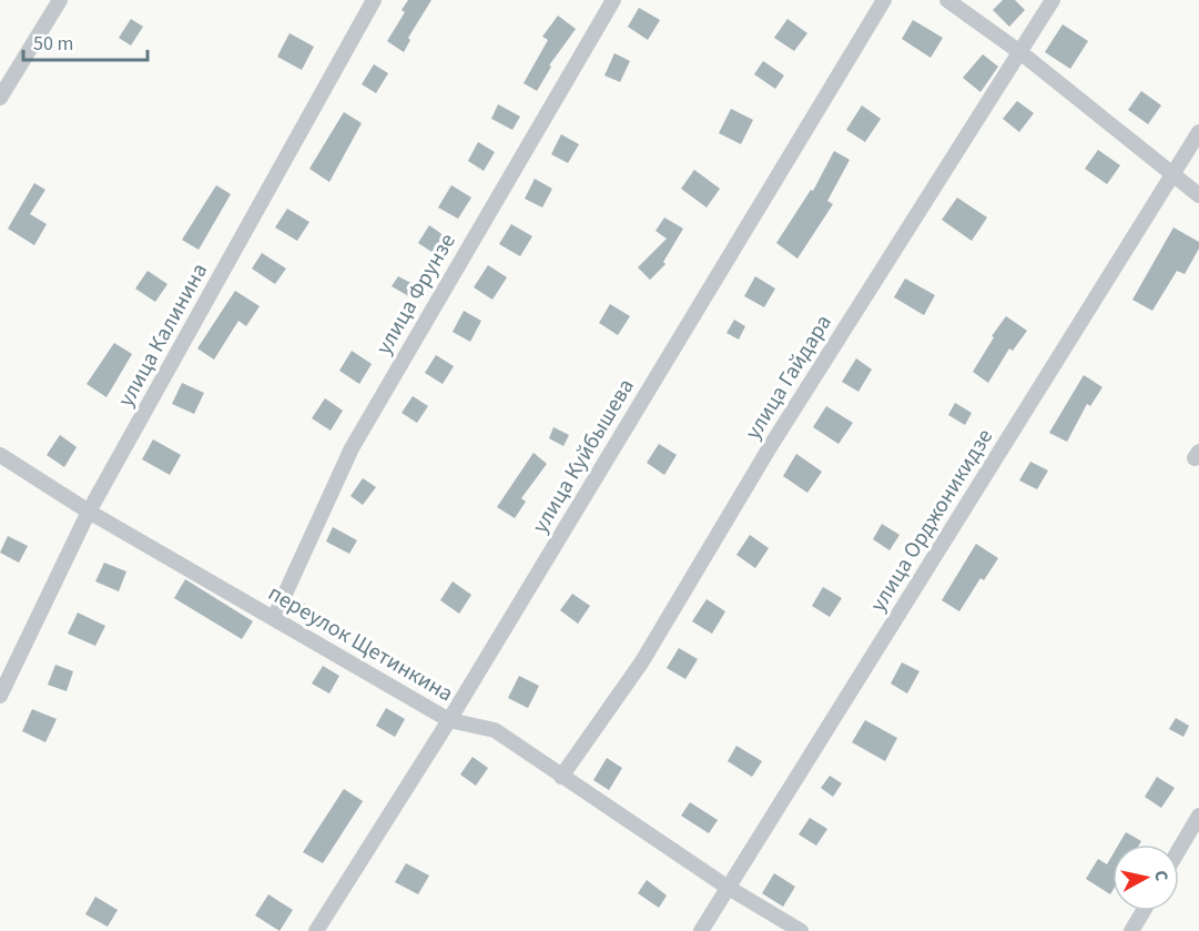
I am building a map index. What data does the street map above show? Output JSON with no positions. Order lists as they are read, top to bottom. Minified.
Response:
{"streets":{"street":["улица Фрунзе","улица Калинина","улица Гайдара","улица Куйбышева","улица Орджоникидзе","переулок Щетинкина"]},"crossings":[["улица Фрунзе","переулок Щетинкина"],["улица Калинина","переулок Щетинкина"],["улица Гайдара","переулок Щетинкина"],["улица Куйбышева","переулок Щетинкина"],["улица Орджоникидзе","переулок Щетинкина"]],"scale_bar":"50 m","north":"right"}
